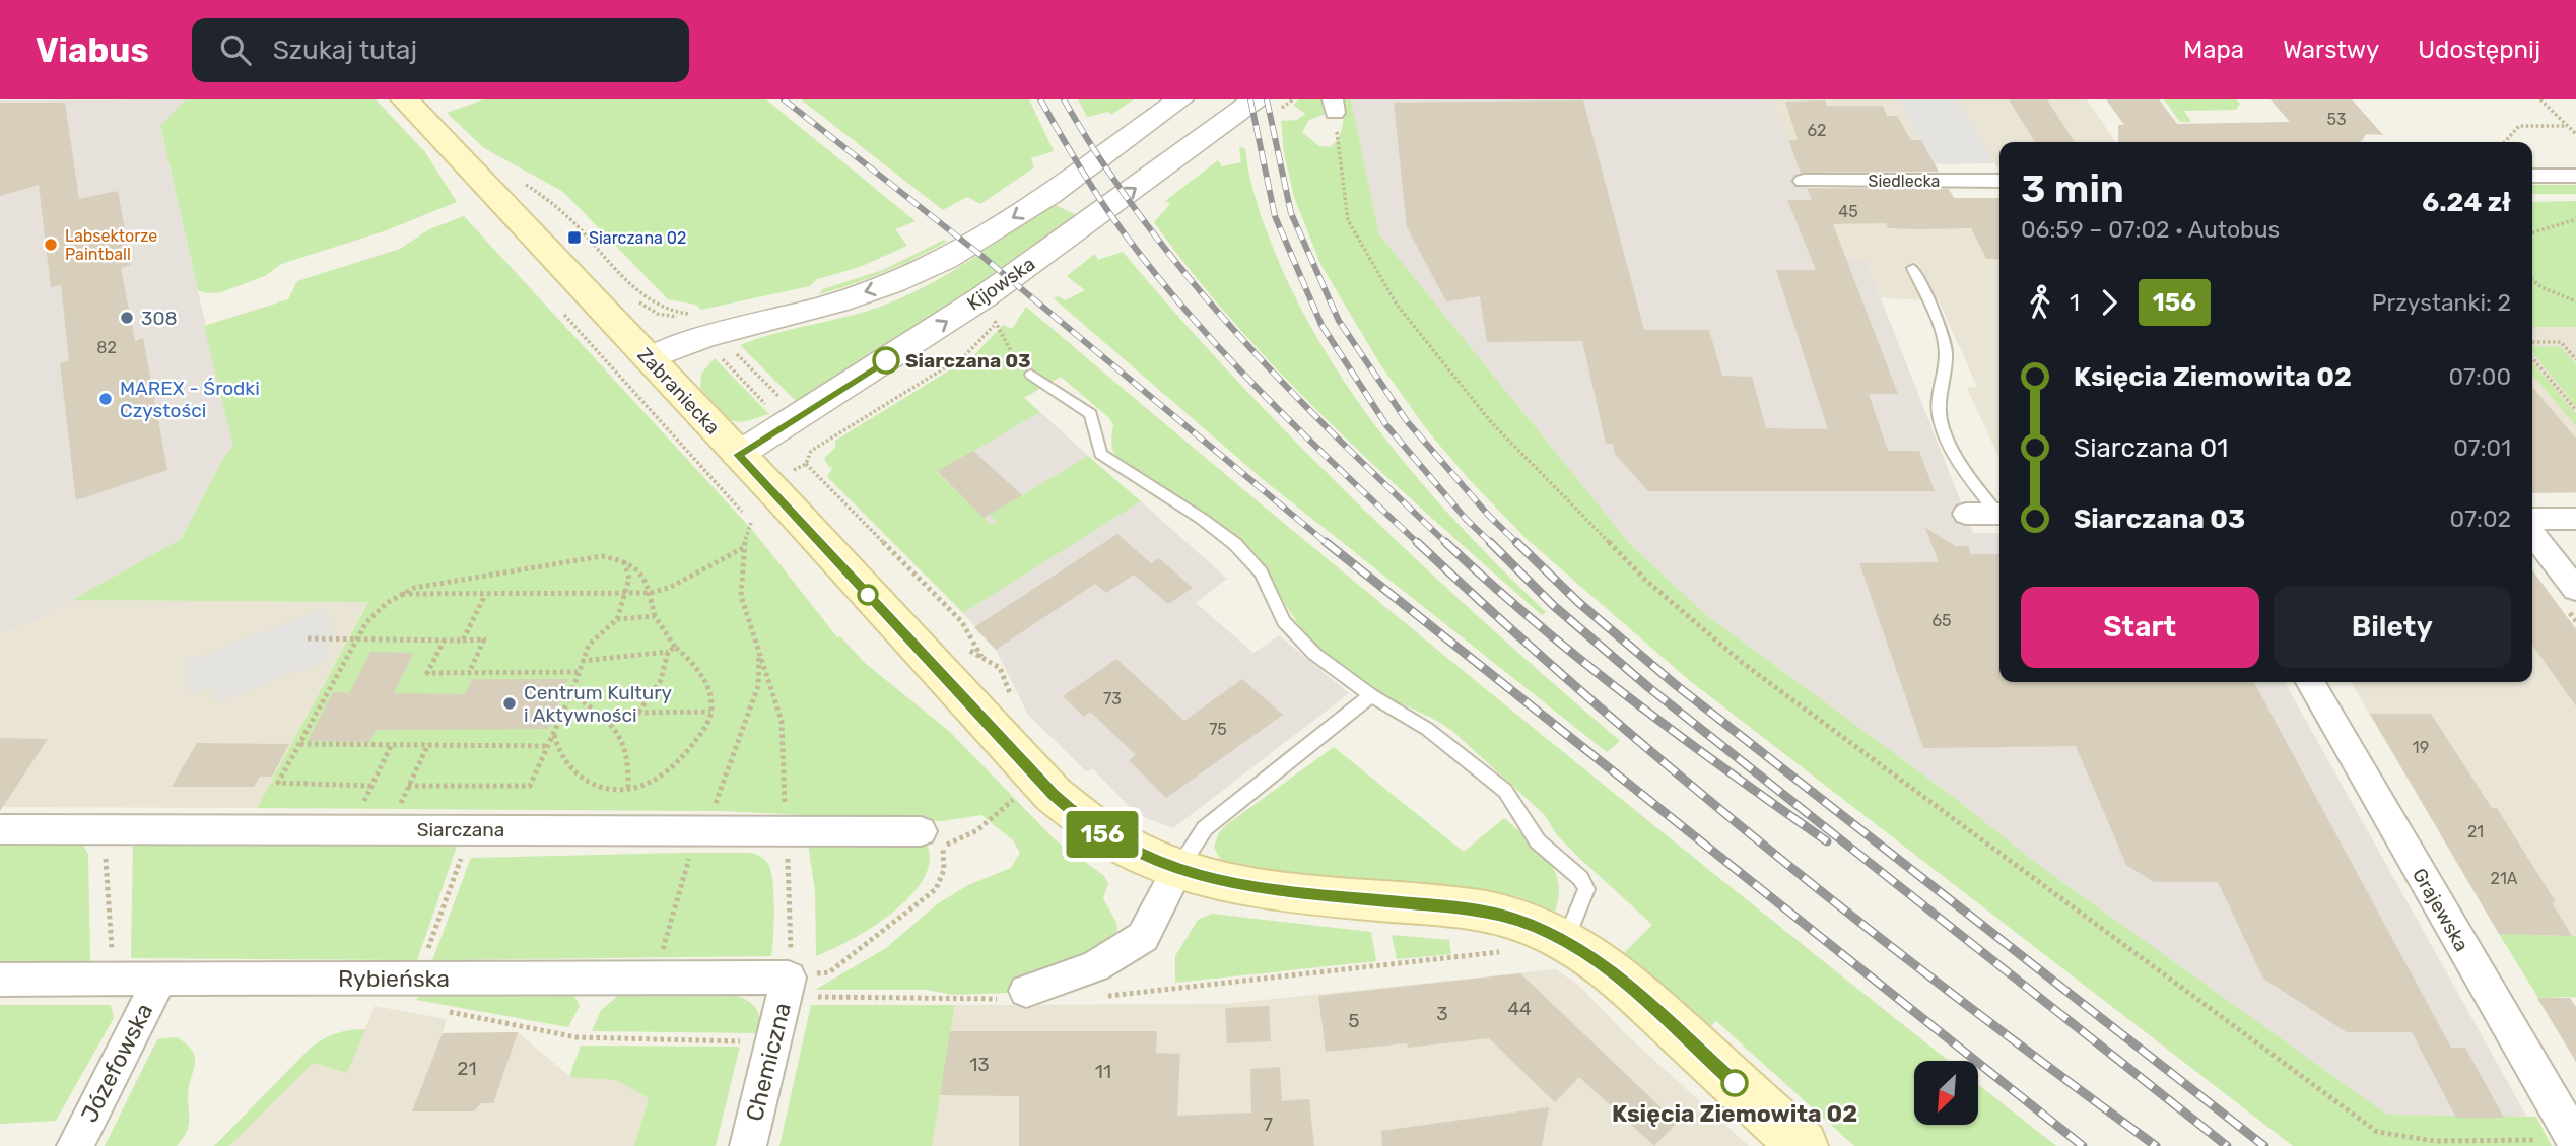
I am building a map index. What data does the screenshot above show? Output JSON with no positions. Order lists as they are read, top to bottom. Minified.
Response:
{"streets":{"main road":["Zabraniecka"],"street":["Siedlecka","Kijowska","Siarczana","Grajewska","Rybieńska","Chemiczna","Józefowska"]},"crossings":[["Kijowska","Zabraniecka"],["Rybieńska","Chemiczna"],["Rybieńska","Józefowska"]],"places":{"transit":["Siarczana 02"],"other":["Labsektorze Paintball","308","Siarczana 03","MAREX - Środki Czystości","Centrum Kultury i Aktywności","Księcia Ziemowita 02"]},"lines":["bus line 156"],"house_numbers":["53","62","45","82","65","73","75","19","21","21A","44","3","5","13","21","11","7"],"north":"bottom left","page":{"header":"Viabus","search":"Szukaj tutaj","nav":["Mapa","Warstwy","Udostępnij"],"on_map":"156","heading":["3 min","06:59 – 07:02 · Autobus","6.24 zł"],"legs":["1","156","Przystanki: 2"],"list":[{"name":"Księcia Ziemowita 02","value":"07:00"},{"name":"Siarczana 01","value":"07:01"},{"name":"Siarczana 03","value":"07:02"}],"buttons":["Start","Bilety"]}}
